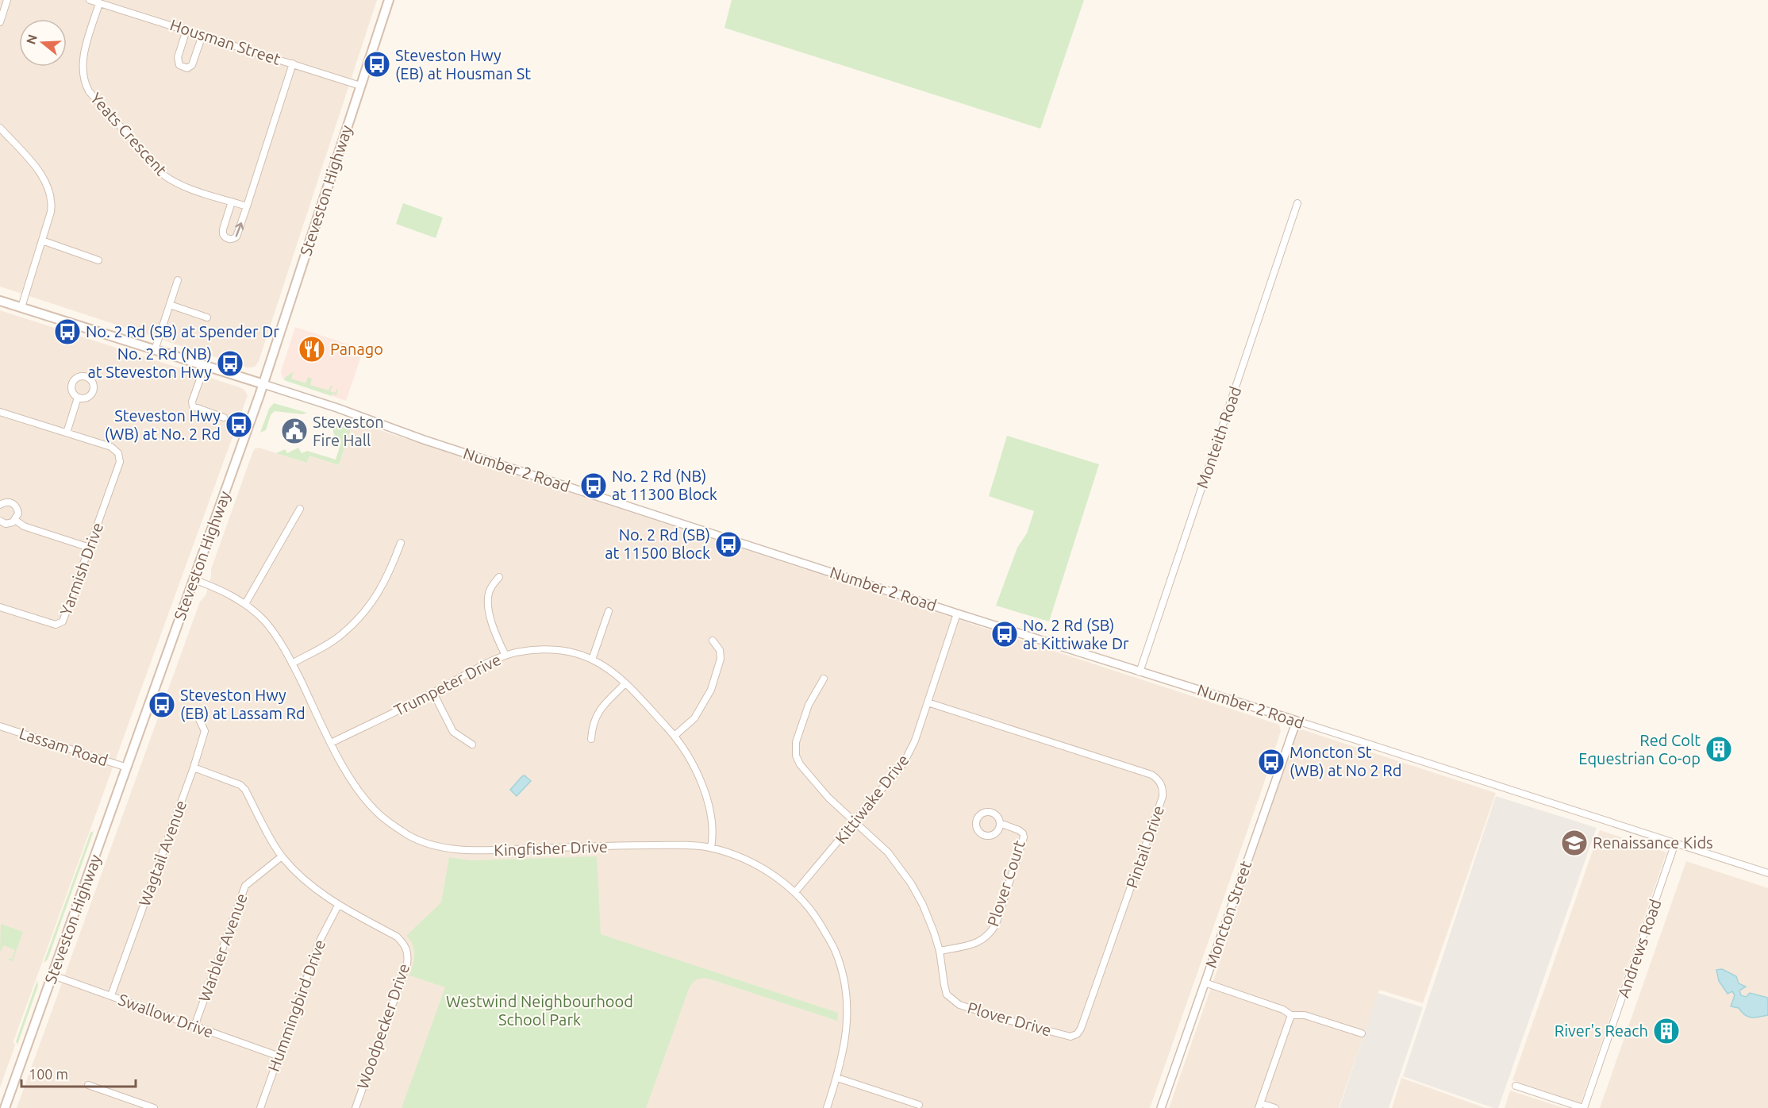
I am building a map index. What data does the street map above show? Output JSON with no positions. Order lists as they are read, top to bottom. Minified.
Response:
{"streets":{"main road":["Steveston Highway","Number 2 Road"],"street":["Housman Street","Yeats Crescent","Monteith Road","Yarmish Drive","Trumpeter Drive","Lassam Road","Kittiwake Drive","Pintail Drive","Kingfisher Drive","Wagtail Avenue","Plover Court","Moncton Street","Warbler Avenue","Andrews Road","Hummingbird Drive","Swallow Drive","Plover Drive","Woodpecker Drive"]},"crossings":[["Housman Street","Yeats Crescent"],["Housman Street","Steveston Highway"],["Steveston Highway","Number 2 Road"],["Steveston Highway","Lassam Road"],["Steveston Highway","Kingfisher Drive"],["Steveston Highway","Swallow Drive"],["Monteith Road","Number 2 Road"],["Number 2 Road","Kittiwake Drive"],["Number 2 Road","Moncton Street"],["Number 2 Road","Andrews Road"],["Trumpeter Drive","Kingfisher Drive"],["Kittiwake Drive","Pintail Drive"],["Kittiwake Drive","Kingfisher Drive"],["Kittiwake Drive","Plover Drive"],["Pintail Drive","Plover Drive"],["Wagtail Avenue","Swallow Drive"],["Wagtail Avenue","Woodpecker Drive"],["Plover Court","Plover Drive"],["Warbler Avenue","Swallow Drive"],["Warbler Avenue","Woodpecker Drive"],["Hummingbird Drive","Swallow Drive"],["Hummingbird Drive","Woodpecker Drive"]],"parks":["Westwind Neighbourhood School Park"],"places":{"bus stop":["Steveston Hwy (EB) at Housman St","No. 2 Rd (SB) at Spender Dr","No. 2 Rd (NB) at Steveston Hwy","Steveston Hwy (WB) at No. 2 Rd","No. 2 Rd (NB) at 11300 Block","No. 2 Rd (SB) at 11500 Block","No. 2 Rd (SB) at Kittiwake Dr","Steveston Hwy (EB) at Lassam Rd","Moncton St (WB) at No 2 Rd"],"restaurant":["Panago"],"public building":["Steveston Fire Hall"],"building":["Red Colt Equestrian Co-op","River's Reach"],"school or university":["Renaissance Kids"]},"scale_bar":"100 m","north":"left"}
